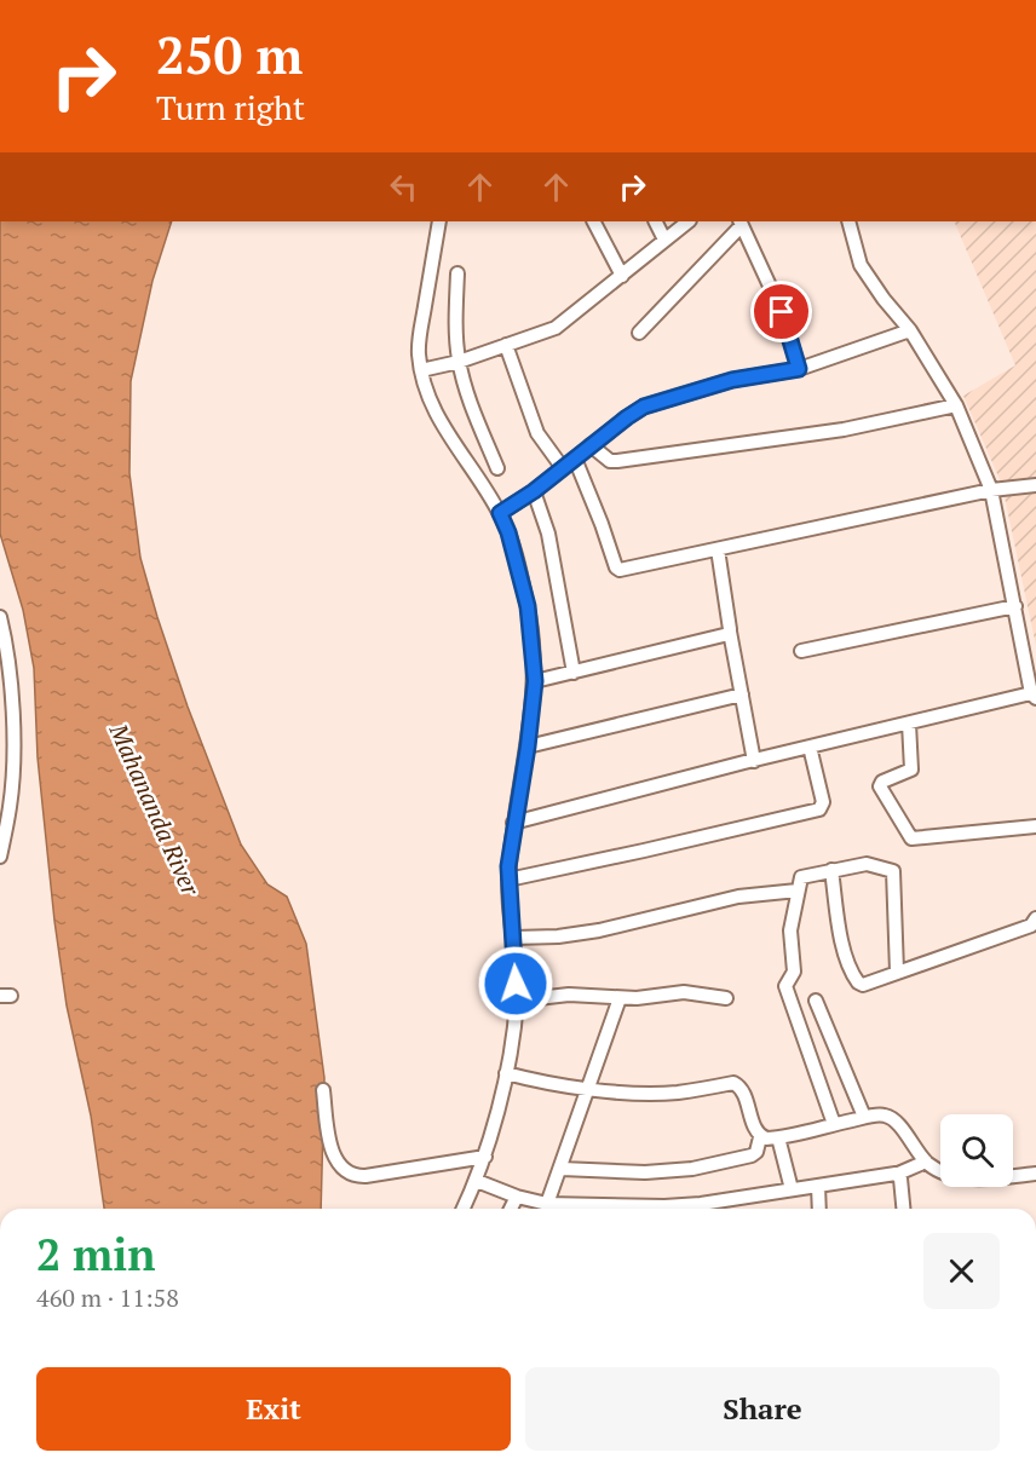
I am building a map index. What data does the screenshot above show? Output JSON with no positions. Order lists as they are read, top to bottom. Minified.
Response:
{"water":["Mahananda River"],"page":{"turn":["250 m","Turn right"],"heading":["2 min","460 m · 11:58"],"buttons":["Exit","Share"]}}
